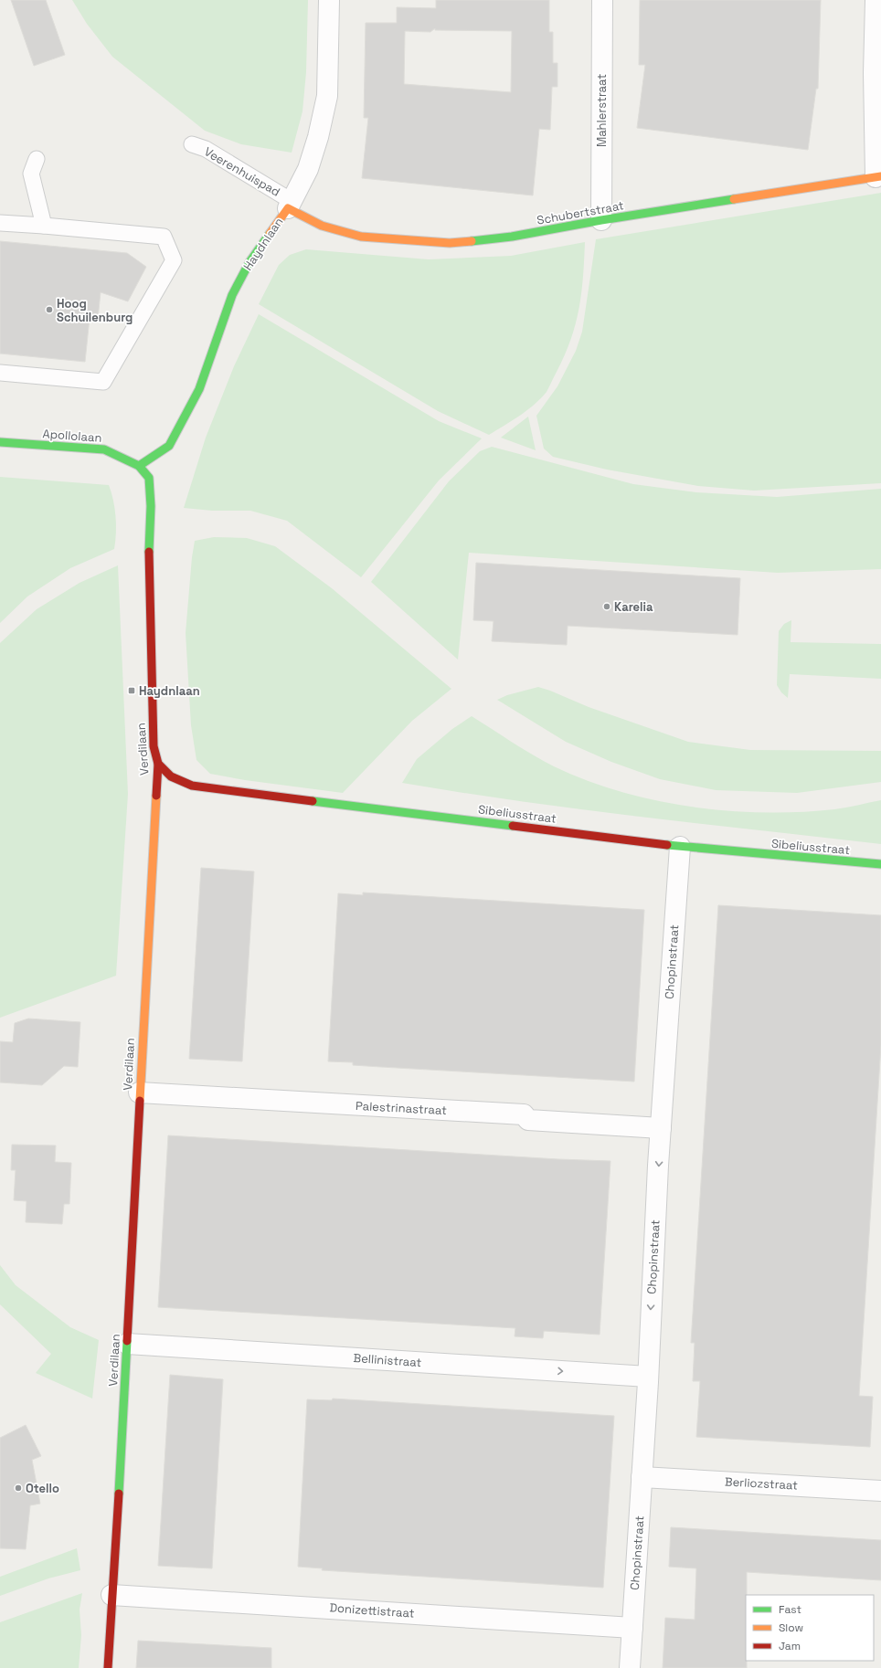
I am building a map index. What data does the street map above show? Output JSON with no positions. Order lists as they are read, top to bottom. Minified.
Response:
{"streets":{"street":["Mahlerstraat","Schubertstraat","Haydnlaan","Apollolaan","Verdilaan","Sibeliusstraat","Chopinstraat","Palestrinastraat","Bellinistraat","Berliozstraat","Donizettistraat"],"lane":["Veerenhuispad"]},"crossings":[["Mahlerstraat","Schubertstraat"],["Veerenhuispad","Schubertstraat"],["Veerenhuispad","Haydnlaan"],["Schubertstraat","Haydnlaan"],["Haydnlaan","Apollolaan"],["Haydnlaan","Verdilaan"],["Apollolaan","Verdilaan"],["Verdilaan","Sibeliusstraat"],["Verdilaan","Palestrinastraat"],["Verdilaan","Bellinistraat"],["Verdilaan","Donizettistraat"],["Sibeliusstraat","Chopinstraat"],["Chopinstraat","Palestrinastraat"],["Chopinstraat","Bellinistraat"],["Chopinstraat","Berliozstraat"],["Chopinstraat","Donizettistraat"]],"one_way":["Bellinistraat"],"places":{"other":["Hoog Schuilenburg","Karelia","Otello"],"transit":["Haydnlaan"]},"legend":["Fast","Slow","Jam"]}
